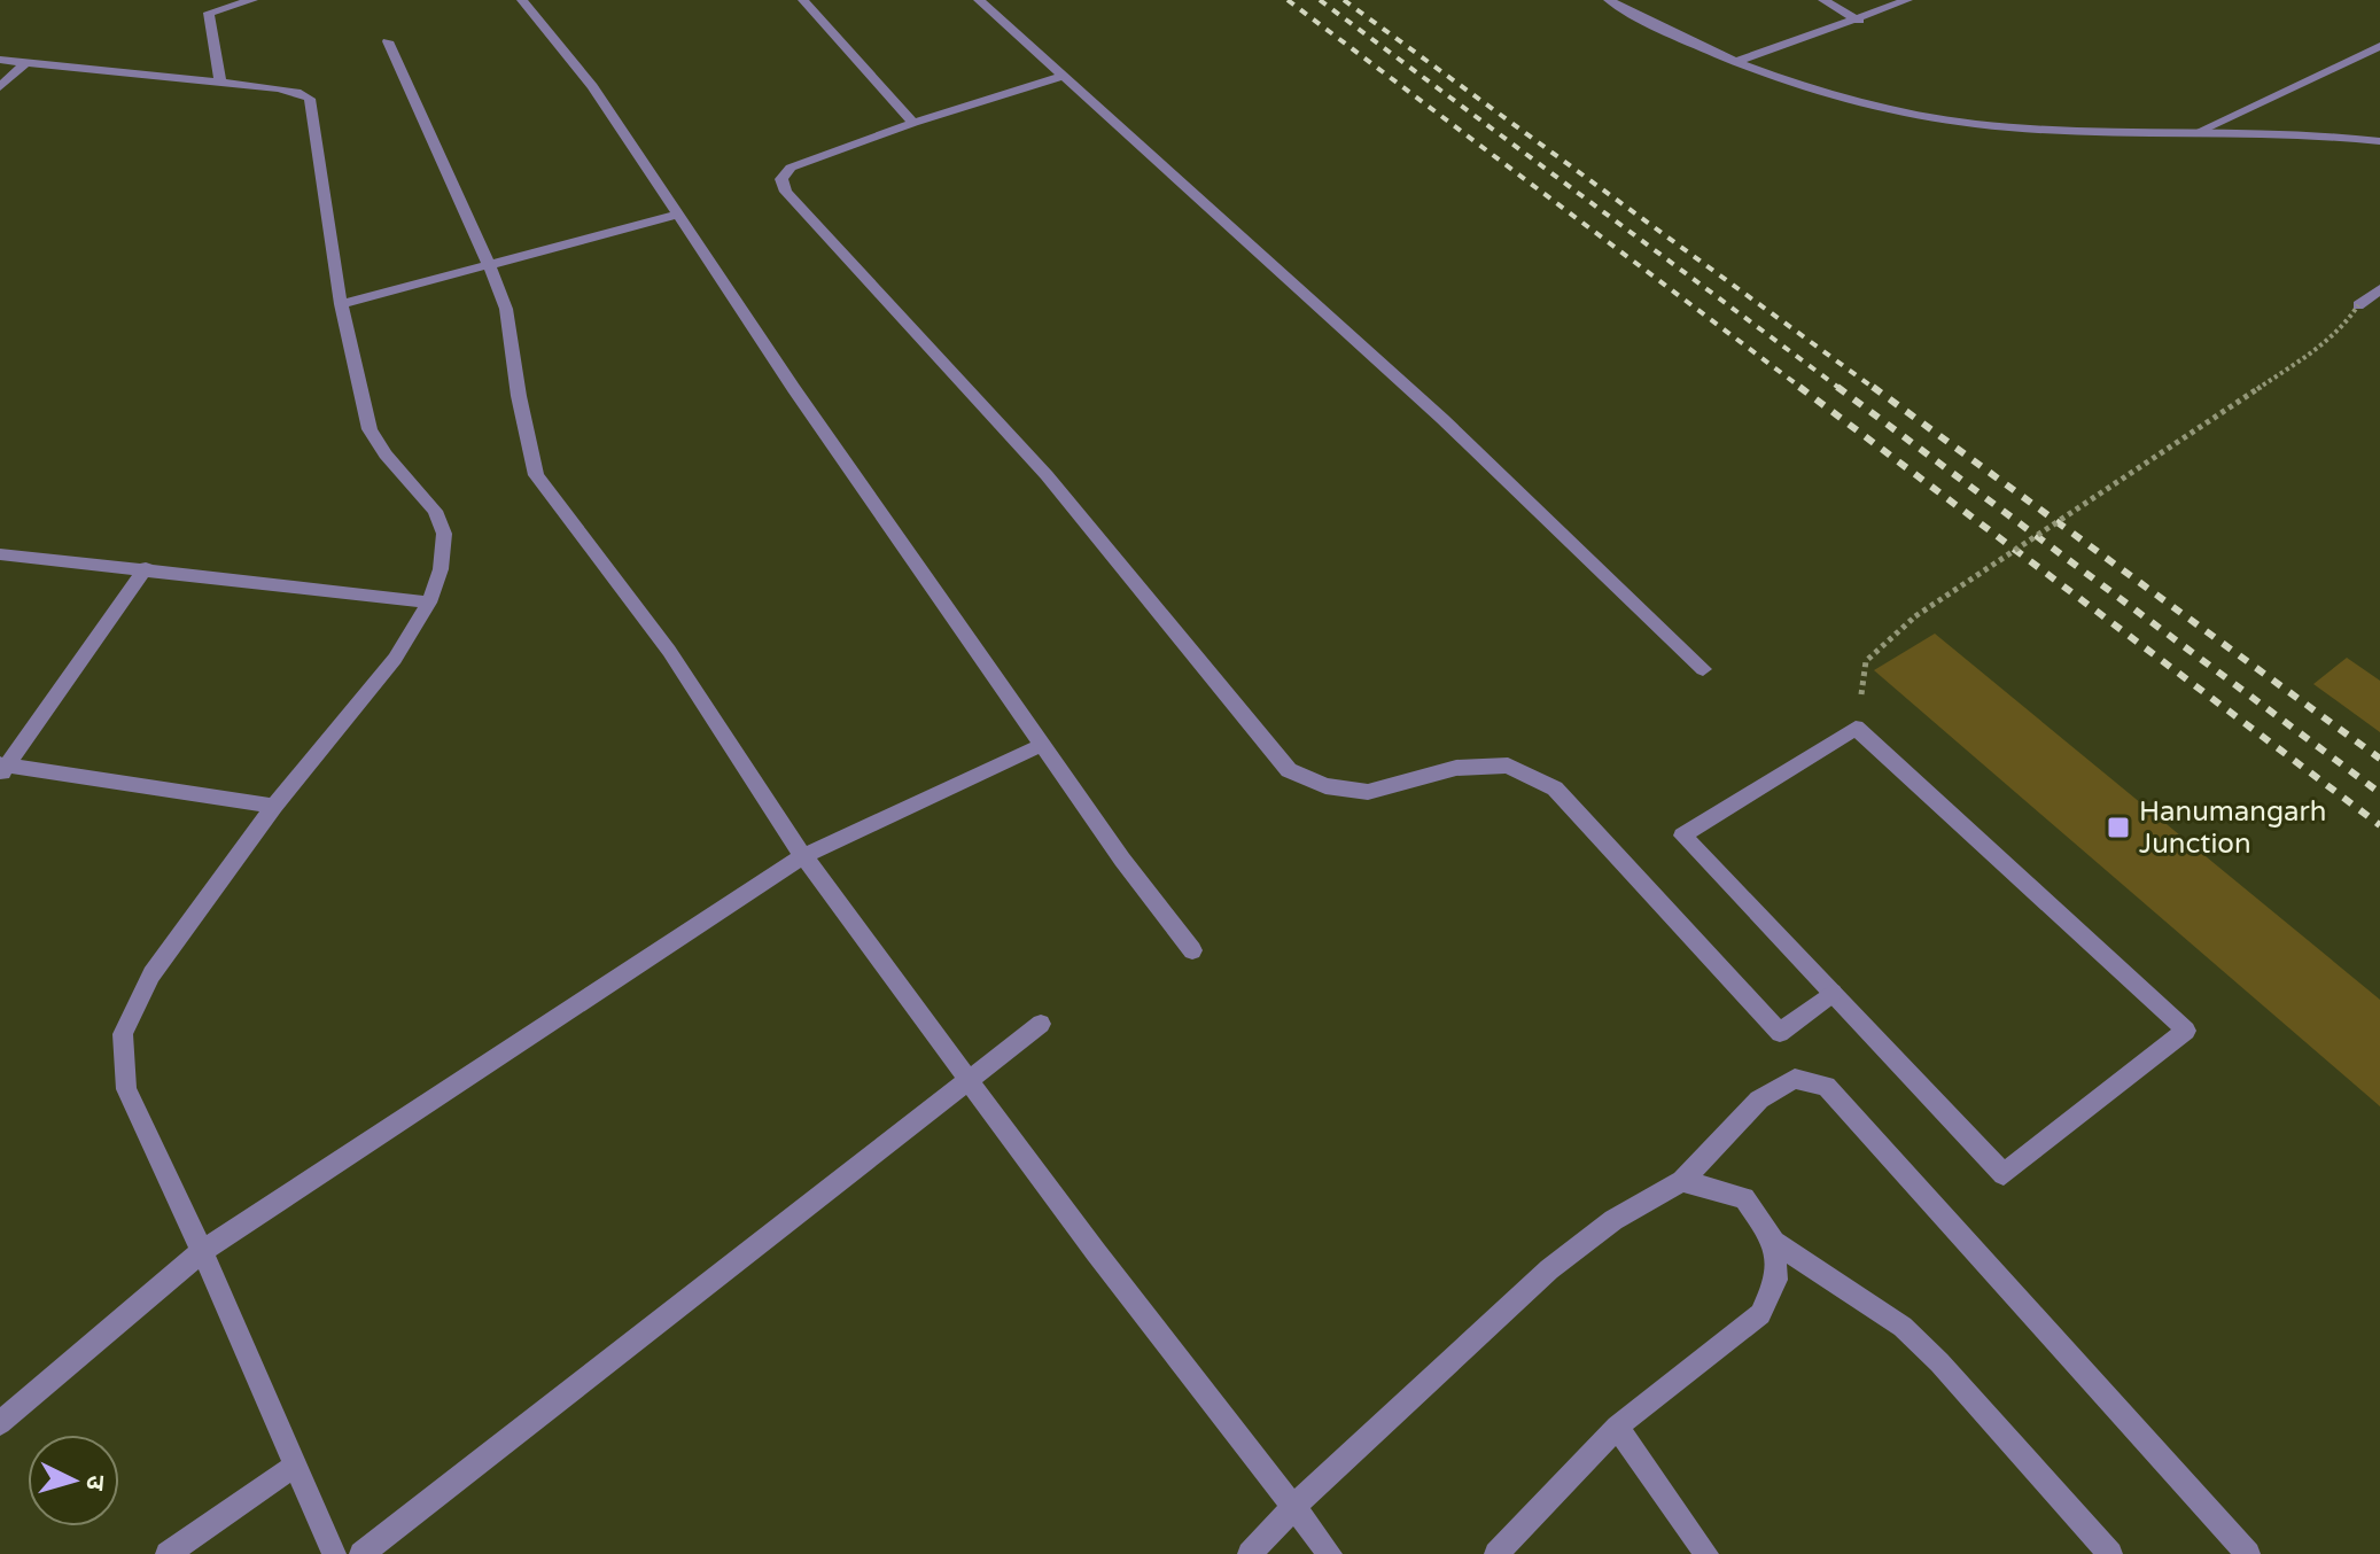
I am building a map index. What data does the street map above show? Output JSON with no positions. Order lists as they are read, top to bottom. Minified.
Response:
{"places":{"transit":["Hanumangarh Junction"]},"north":"right"}
